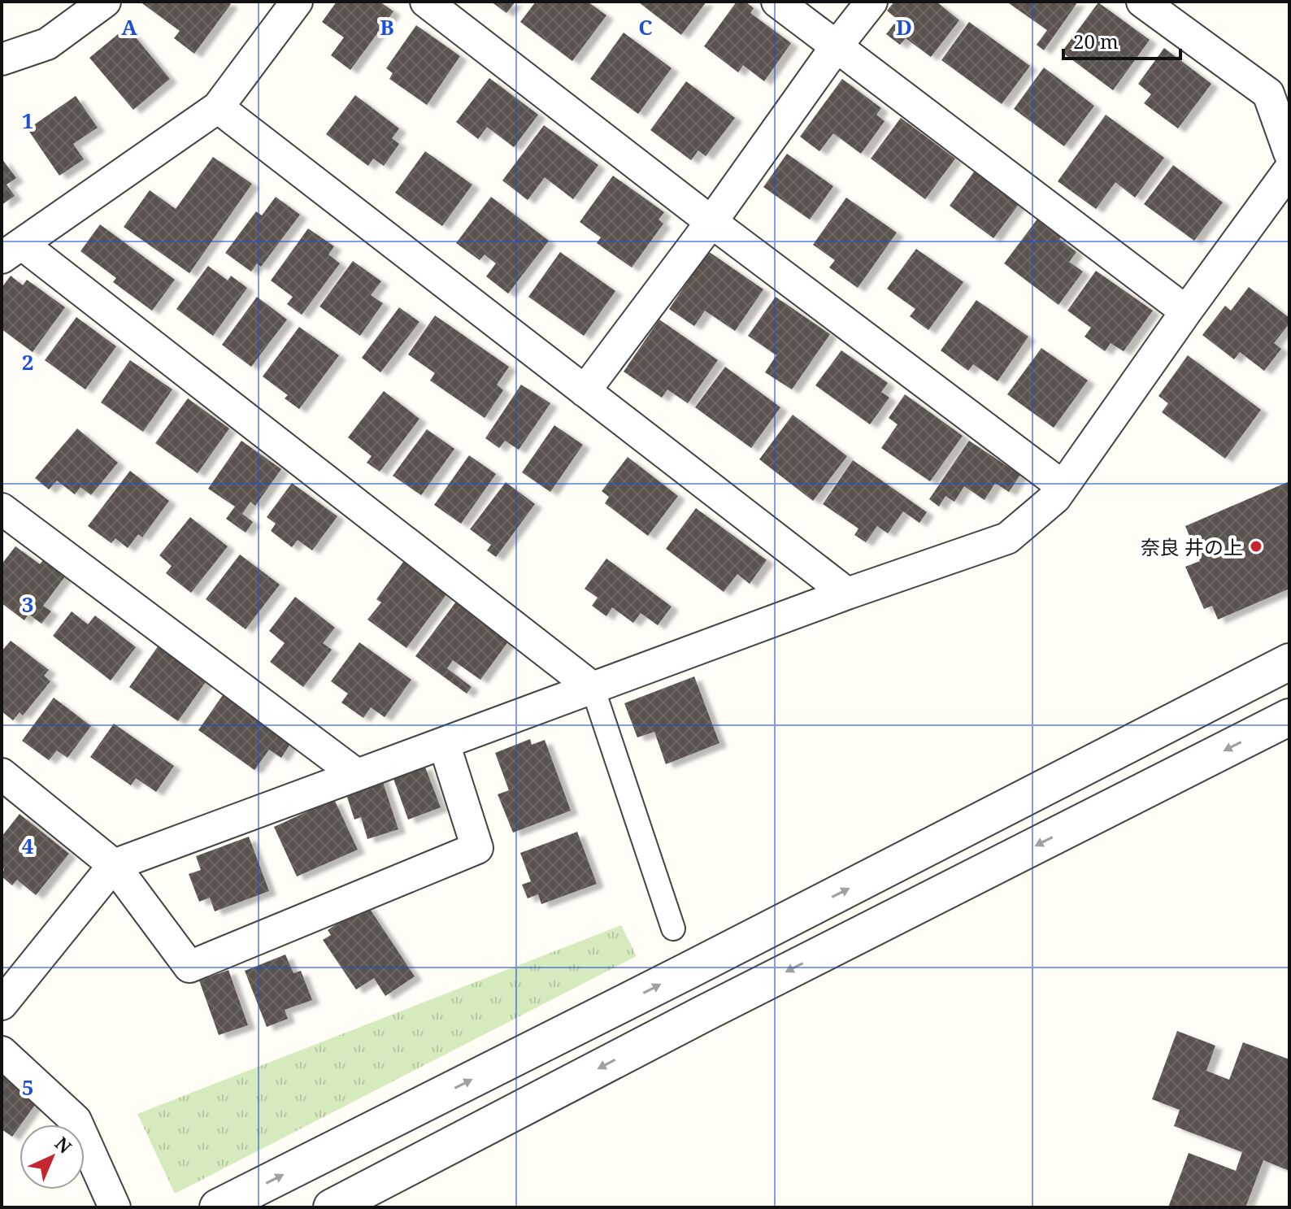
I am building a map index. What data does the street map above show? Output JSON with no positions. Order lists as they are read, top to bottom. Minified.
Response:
{"places":["奈良 井の上"],"scale_bar":"20 m","north":"top right","grid":{"columns":["A","B","C","D"],"rows":["1","2","3","4","5"]}}
